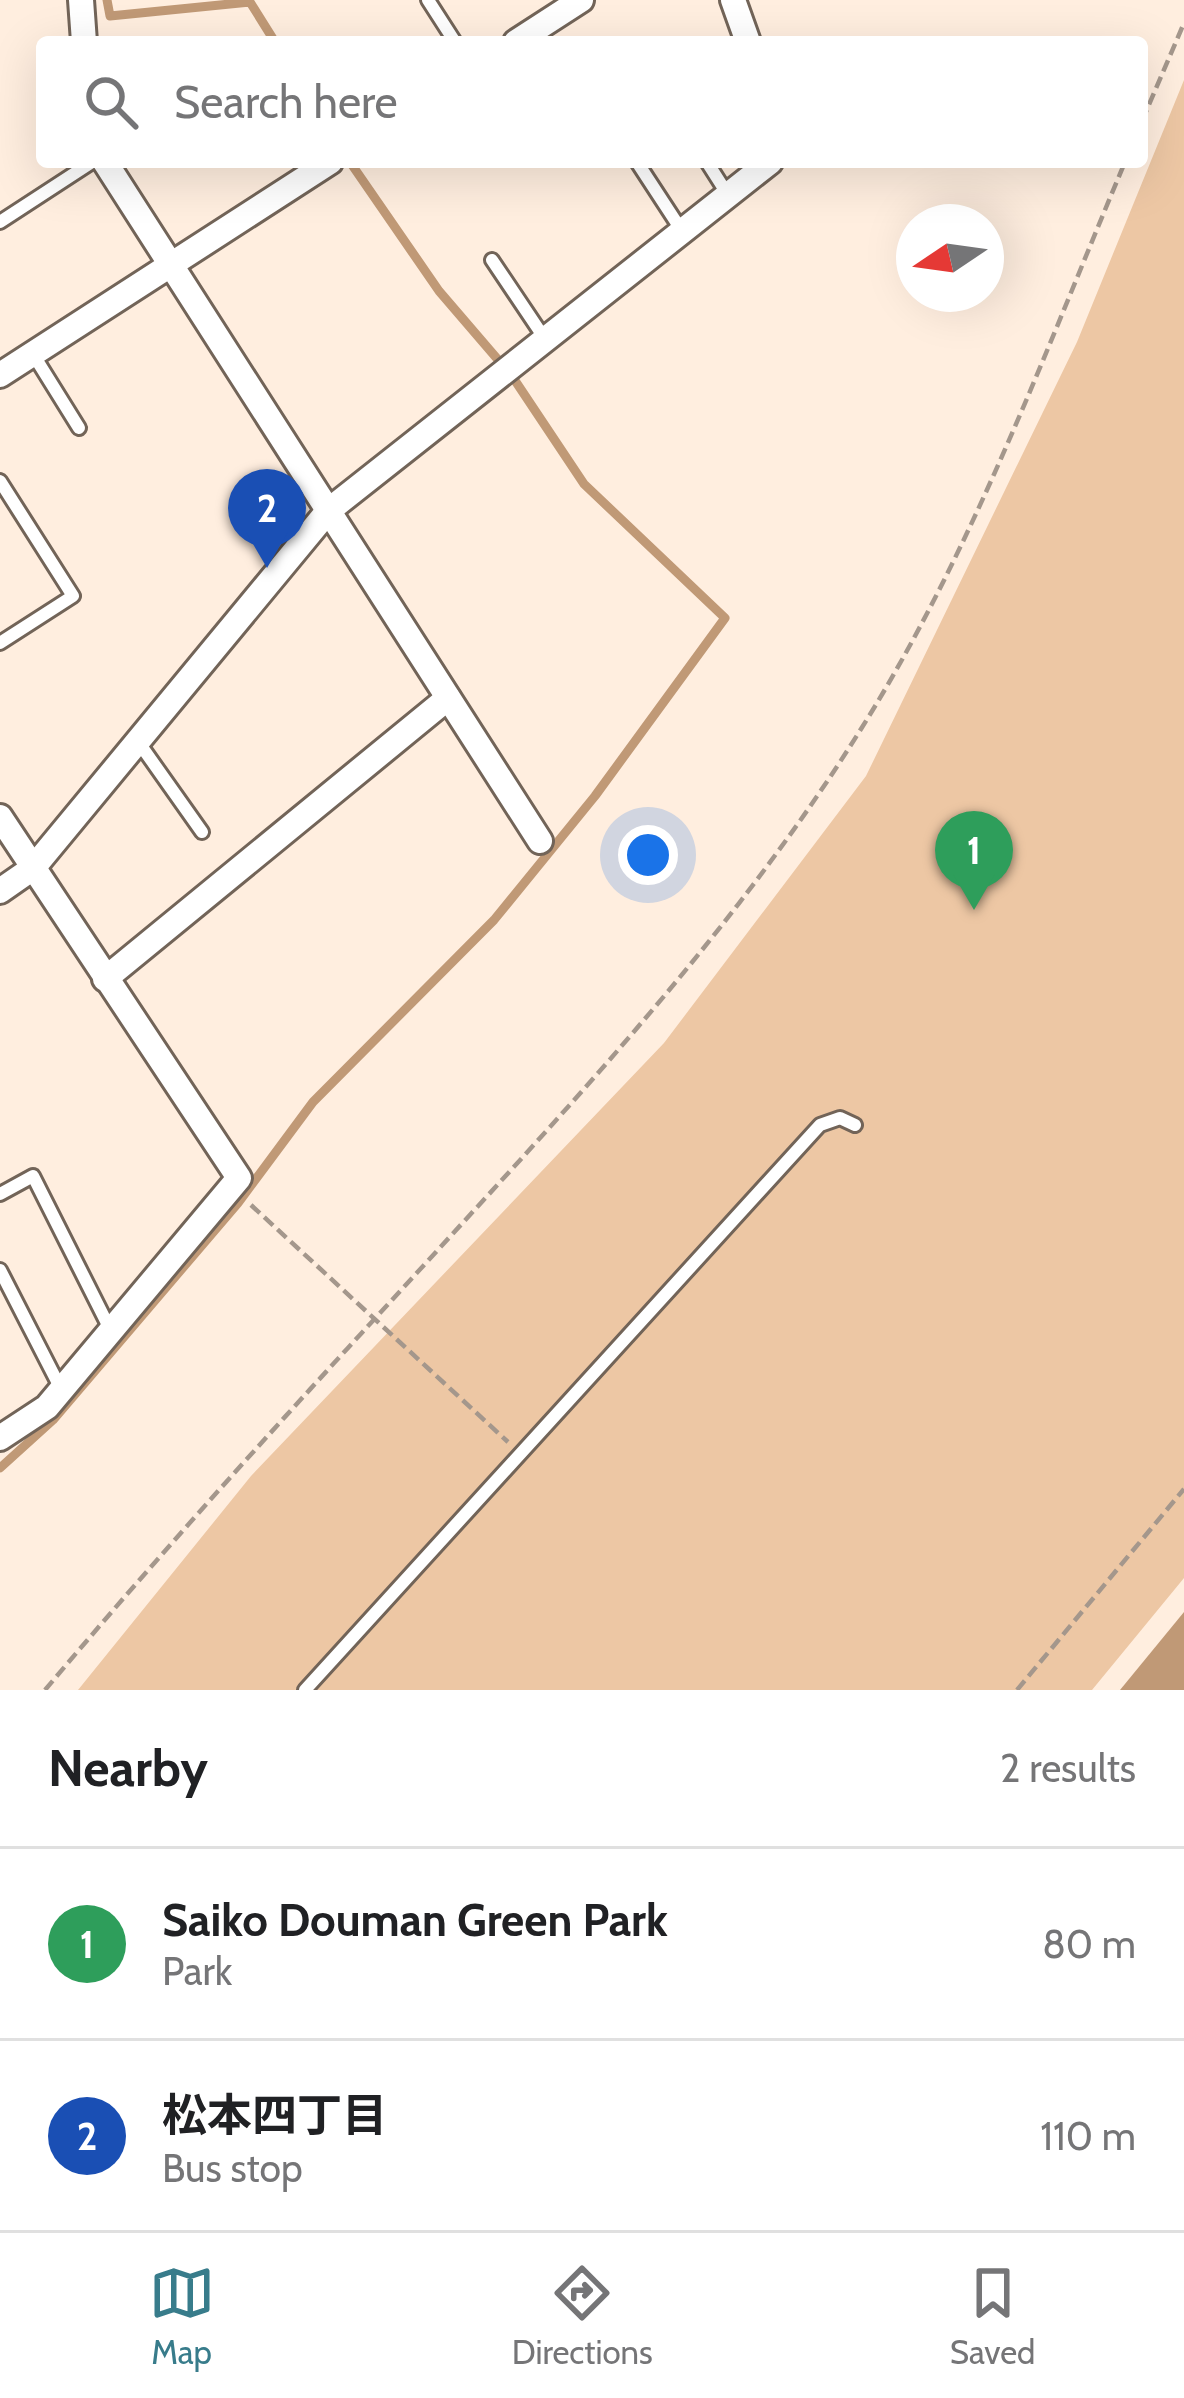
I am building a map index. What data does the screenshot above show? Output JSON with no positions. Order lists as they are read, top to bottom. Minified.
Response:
{"north":"left","page":{"search":"Search here","pins":["2","1"],"heading":["Nearby","2 results"],"list":[{"mark":"1","name":"Saiko Douman Green Park","note":"Park","value":"80 m"},{"mark":"2","name":"松本四丁目","note":"Bus stop","value":"110 m"}],"nav":["Map","Directions","Saved"]}}
